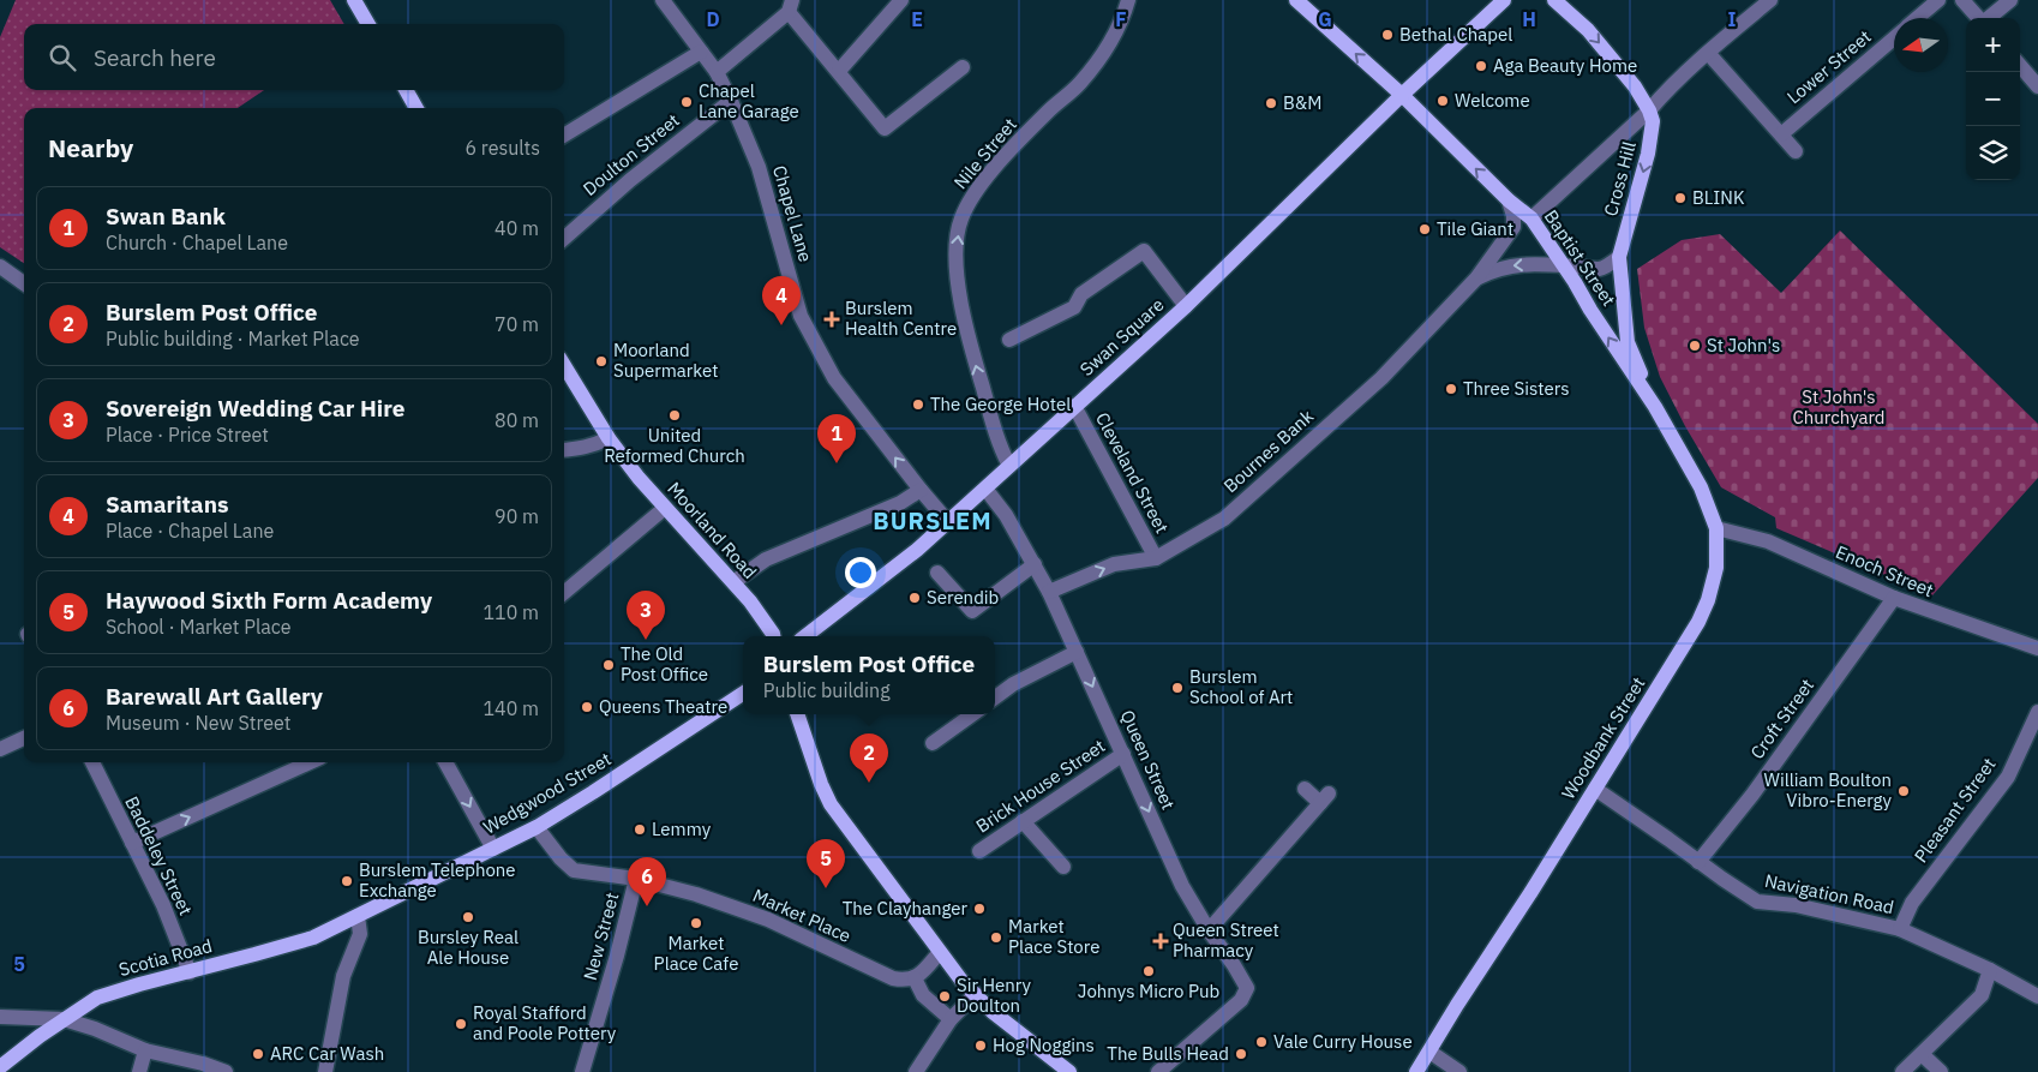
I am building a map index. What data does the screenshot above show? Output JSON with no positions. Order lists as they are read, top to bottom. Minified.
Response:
{"streets":{"main road":["Cross Hill","Baptist Street","Swan Square","Moorland Road","Woodbank Street","Wedgwood Street","Scotia Road"],"street":["Lower Street","Nile Street","Doulton Street","Chapel Lane","Bournes Bank","Cleveland Street","Enoch Street","Croft Street","Queen Street","Brick House Street","Pleasant Street","Baddeley Street","Navigation Road","Market Place","New Street"]},"crossings":[["Nile Street","Swan Square"],["Doulton Street","Chapel Lane"],["Cross Hill","Baptist Street"],["Cross Hill","Woodbank Street"],["Chapel Lane","Swan Square"],["Baptist Street","Swan Square"],["Baptist Street","Bournes Bank"],["Baptist Street","Woodbank Street"],["Swan Square","Cleveland Street"],["Swan Square","Queen Street"],["Bournes Bank","Cleveland Street"],["Bournes Bank","Queen Street"],["Enoch Street","Croft Street"],["Enoch Street","Woodbank Street"],["Croft Street","Navigation Road"],["Woodbank Street","Navigation Road"],["Queen Street","Brick House Street"],["Wedgwood Street","Market Place"],["Wedgwood Street","Scotia Road"],["Pleasant Street","Navigation Road"],["Baddeley Street","Scotia Road"],["Market Place","New Street"]],"one_way":["Nile Street","Cross Hill","Chapel Lane","Baptist Street","Queen Street"],"districts":["BURSLEM"],"parks":["St John's Churchyard"],"places":{"other":["Bethal Chapel","Aga Beauty Home","Welcome","Chapel Lane Garage","B&M","BLINK","Tile Giant","St John's","Moorland Supermarket","Three Sisters","The George Hotel","United Reformed Church","Serendib","The Old Post Office","Burslem School of Art","Queens Theatre","William Boulton Vibro-Energy","Lemmy","Burslem Telephone Exchange","The Clayhanger","Bursley Real Ale House","Market Place Cafe","Market Place Store","Johnys Micro Pub","Sir Henry Doulton","Royal Stafford and Poole Pottery","Vale Curry House","Hog Noggins","ARC Car Wash","The Bulls Head"],"health":["Burslem Health Centre","Queen Street Pharmacy"]},"north":"left","page":{"map_buttons":["+","−"],"search":"Search here","heading":["Nearby","6 results"],"list":[{"mark":"1","name":"Swan Bank","note":"Church · Chapel Lane","value":"40 m"},{"mark":"2","name":"Burslem Post Office","note":"Public building · Market Place","value":"70 m"},{"mark":"3","name":"Sovereign Wedding Car Hire","note":"Place · Price Street","value":"80 m"},{"mark":"4","name":"Samaritans","note":"Place · Chapel Lane","value":"90 m"},{"mark":"5","name":"Haywood Sixth Form Academy","note":"School · Market Place","value":"110 m"},{"mark":"6","name":"Barewall Art Gallery","note":"Museum · New Street","value":"140 m"}],"pins":["4","1","3","2","5","6"],"popup":["Burslem Post Office","Public building"]},"grid":{"columns":["D","E","F","G","H","I"],"rows":["5"]}}
